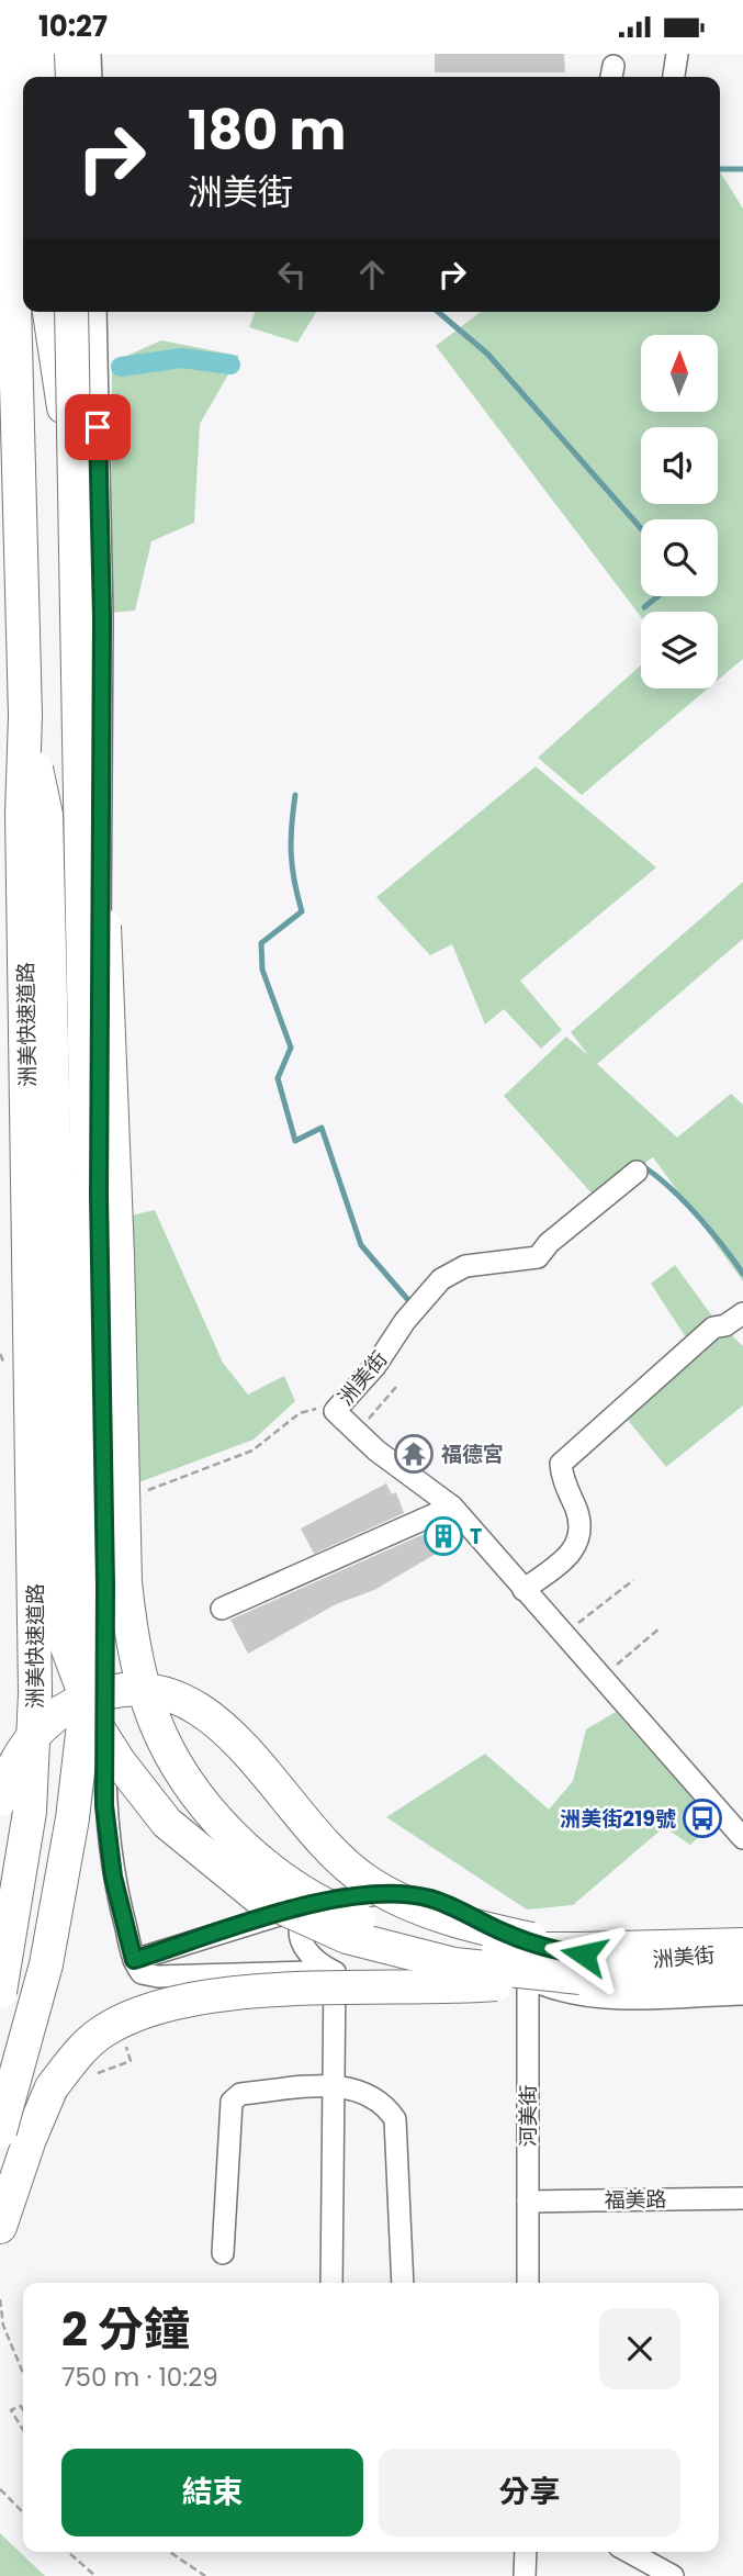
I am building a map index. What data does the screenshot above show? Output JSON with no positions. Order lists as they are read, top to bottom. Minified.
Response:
{"streets":{"highway":["洲美快速道路"],"street":["洲美街","河美街","福美路"]},"crossings":[["洲美街","河美街"],["河美街","福美路"]],"places":{"temple":["福德宮"],"building":["T"],"bus stop":["洲美街219號"]},"north":"top","page":{"status":"10:27","turn":["180 m","洲美街"],"heading":["2 分鐘","750 m · 10:29"],"buttons":["結束","分享"]}}
